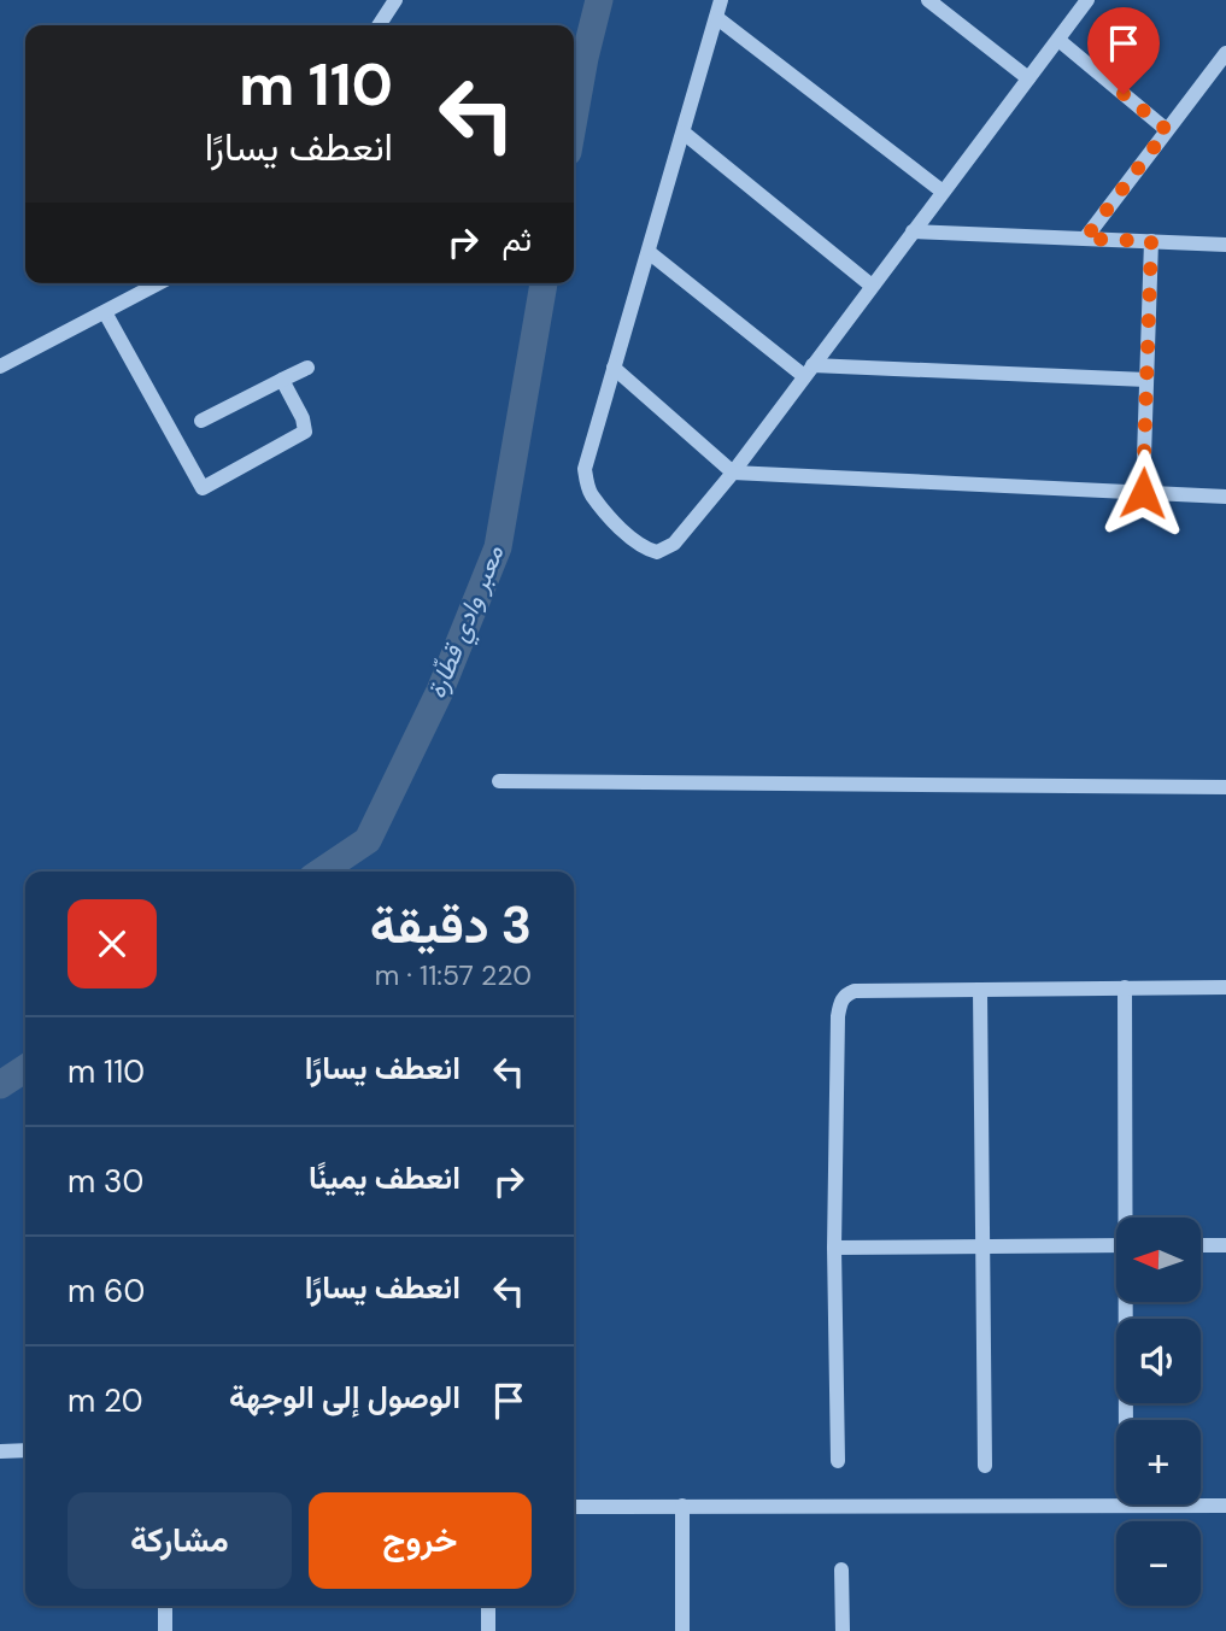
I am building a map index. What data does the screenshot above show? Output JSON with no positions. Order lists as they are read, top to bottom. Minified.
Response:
{"water":["معبر وادي قطّارة"],"north":"left","page":{"turn":["110 m","انعطف يسارًا"],"then":"ثم","heading":["3 دقيقة","220 m · 11:57"],"list":[{"name":"انعطف يسارًا","value":"110 m"},{"name":"انعطف يمينًا","value":"30 m"},{"name":"انعطف يسارًا","value":"60 m"},{"name":"الوصول إلى الوجهة","value":"20 m"}],"map_buttons":["+","−"],"buttons":["خروج","مشاركة"]}}
